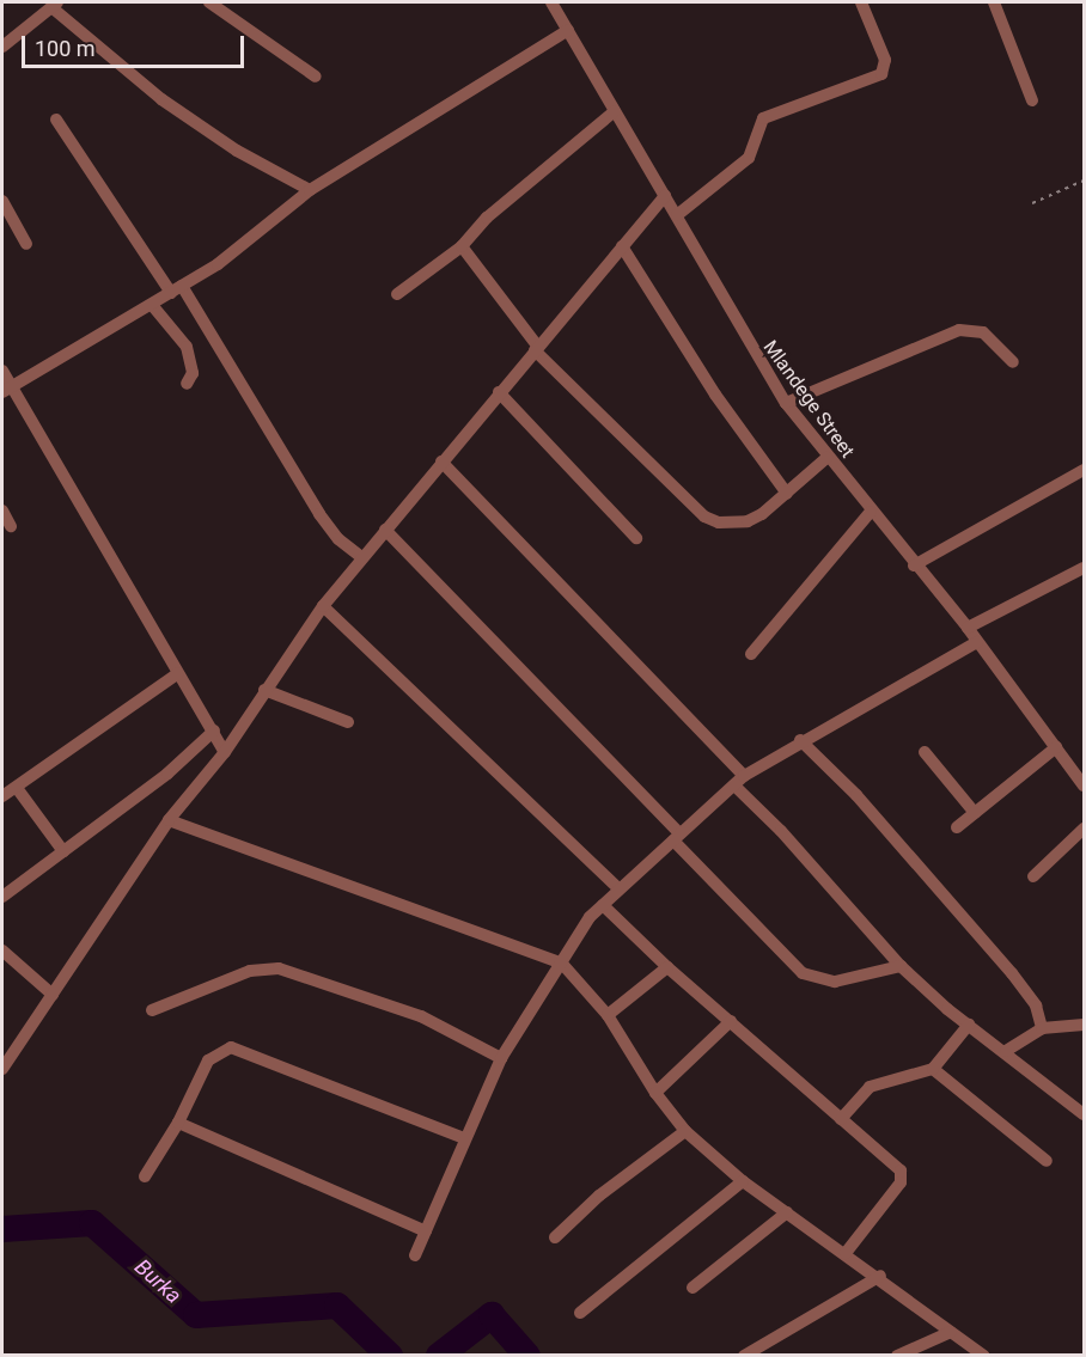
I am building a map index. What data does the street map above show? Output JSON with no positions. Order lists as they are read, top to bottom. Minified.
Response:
{"streets":{"street":["Mlandege Street"]},"water":["Burka"],"scale_bar":"100 m"}
